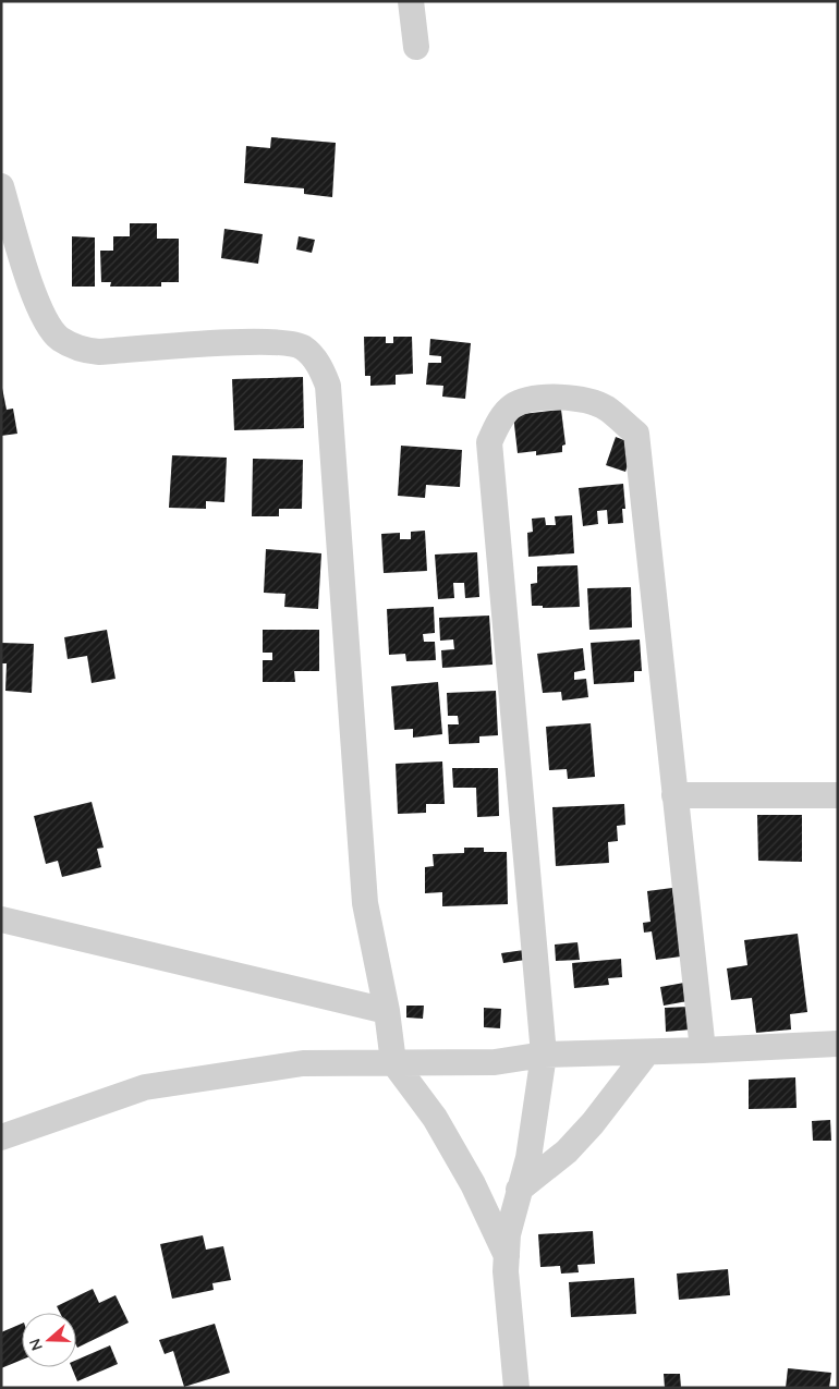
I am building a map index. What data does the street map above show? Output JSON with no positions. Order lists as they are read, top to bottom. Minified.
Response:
{"north":"left"}
